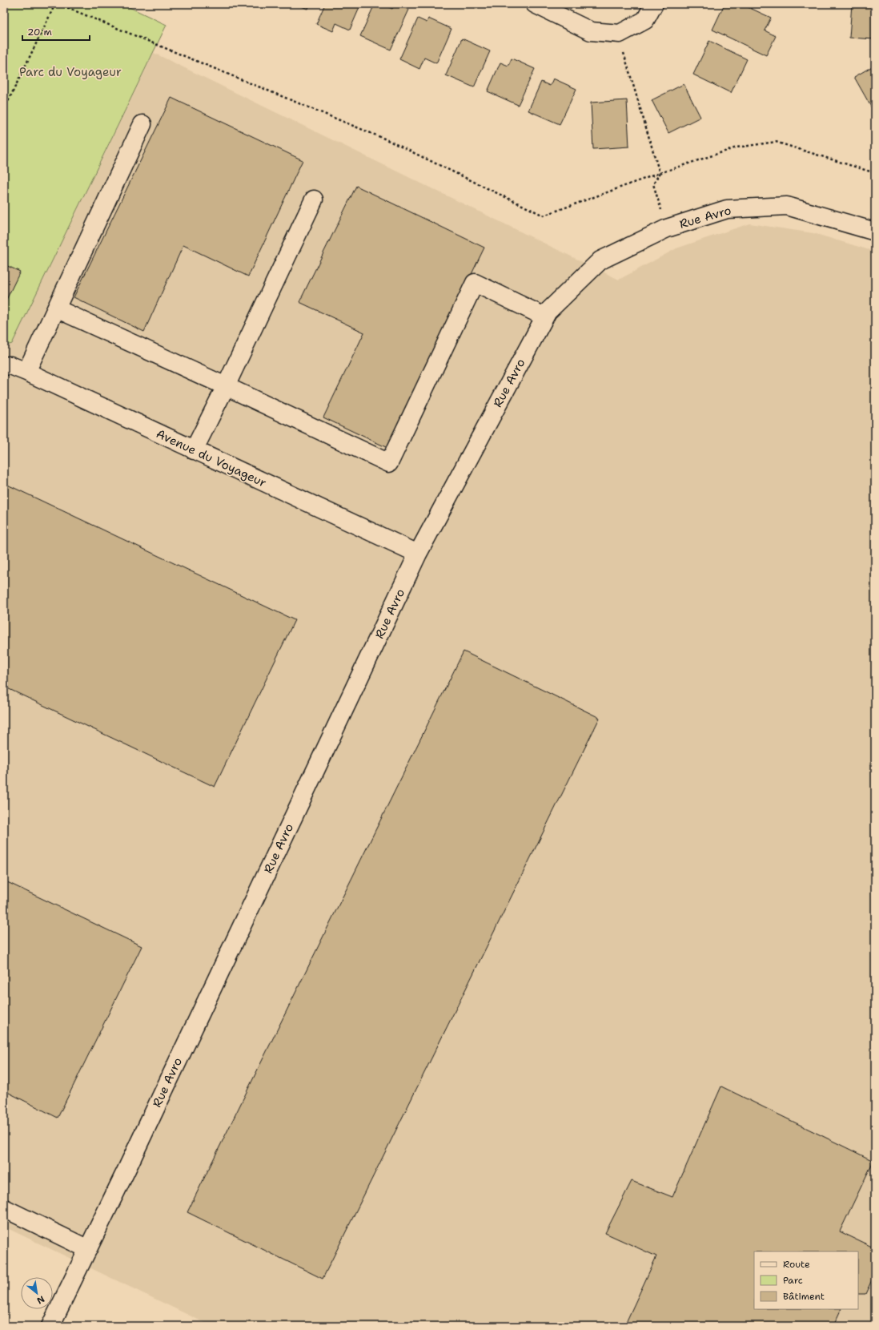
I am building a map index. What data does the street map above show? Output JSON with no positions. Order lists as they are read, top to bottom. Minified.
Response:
{"streets":{"street":["Rue Avro","Avenue du Voyageur"]},"crossings":[["Rue Avro","Avenue du Voyageur"]],"parks":["Parc du Voyageur"],"legend":["Route","Parc","Bâtiment"],"scale_bar":"20 m","north":"bottom right"}
